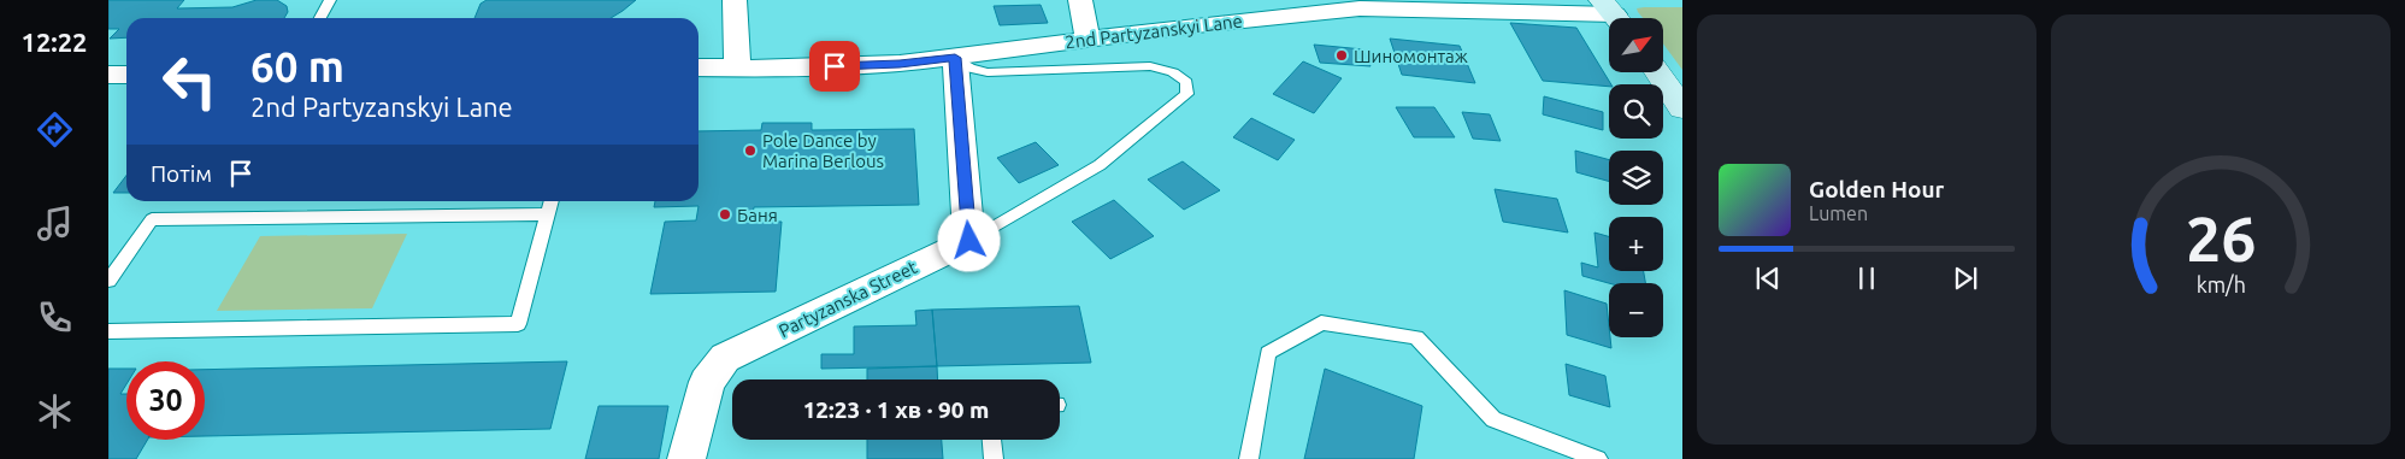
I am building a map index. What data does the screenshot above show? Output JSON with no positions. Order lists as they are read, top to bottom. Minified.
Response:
{"streets":{"street":["2nd Partyzanskyi Lane","Partyzanska Street"]},"places":["Шиномонтаж","Pole Dance by Marina Berlous","Баня"],"north":"top right","page":{"tabs":"12:22","map_buttons":["+","−"],"turn":["60 m","2nd Partyzanskyi Lane"],"then":"Потім","song":["Golden Hour","Lumen"],"limit":"30","trip":"12:23 · 1 хв · 90 m","gauge":["26","km/h"]}}
